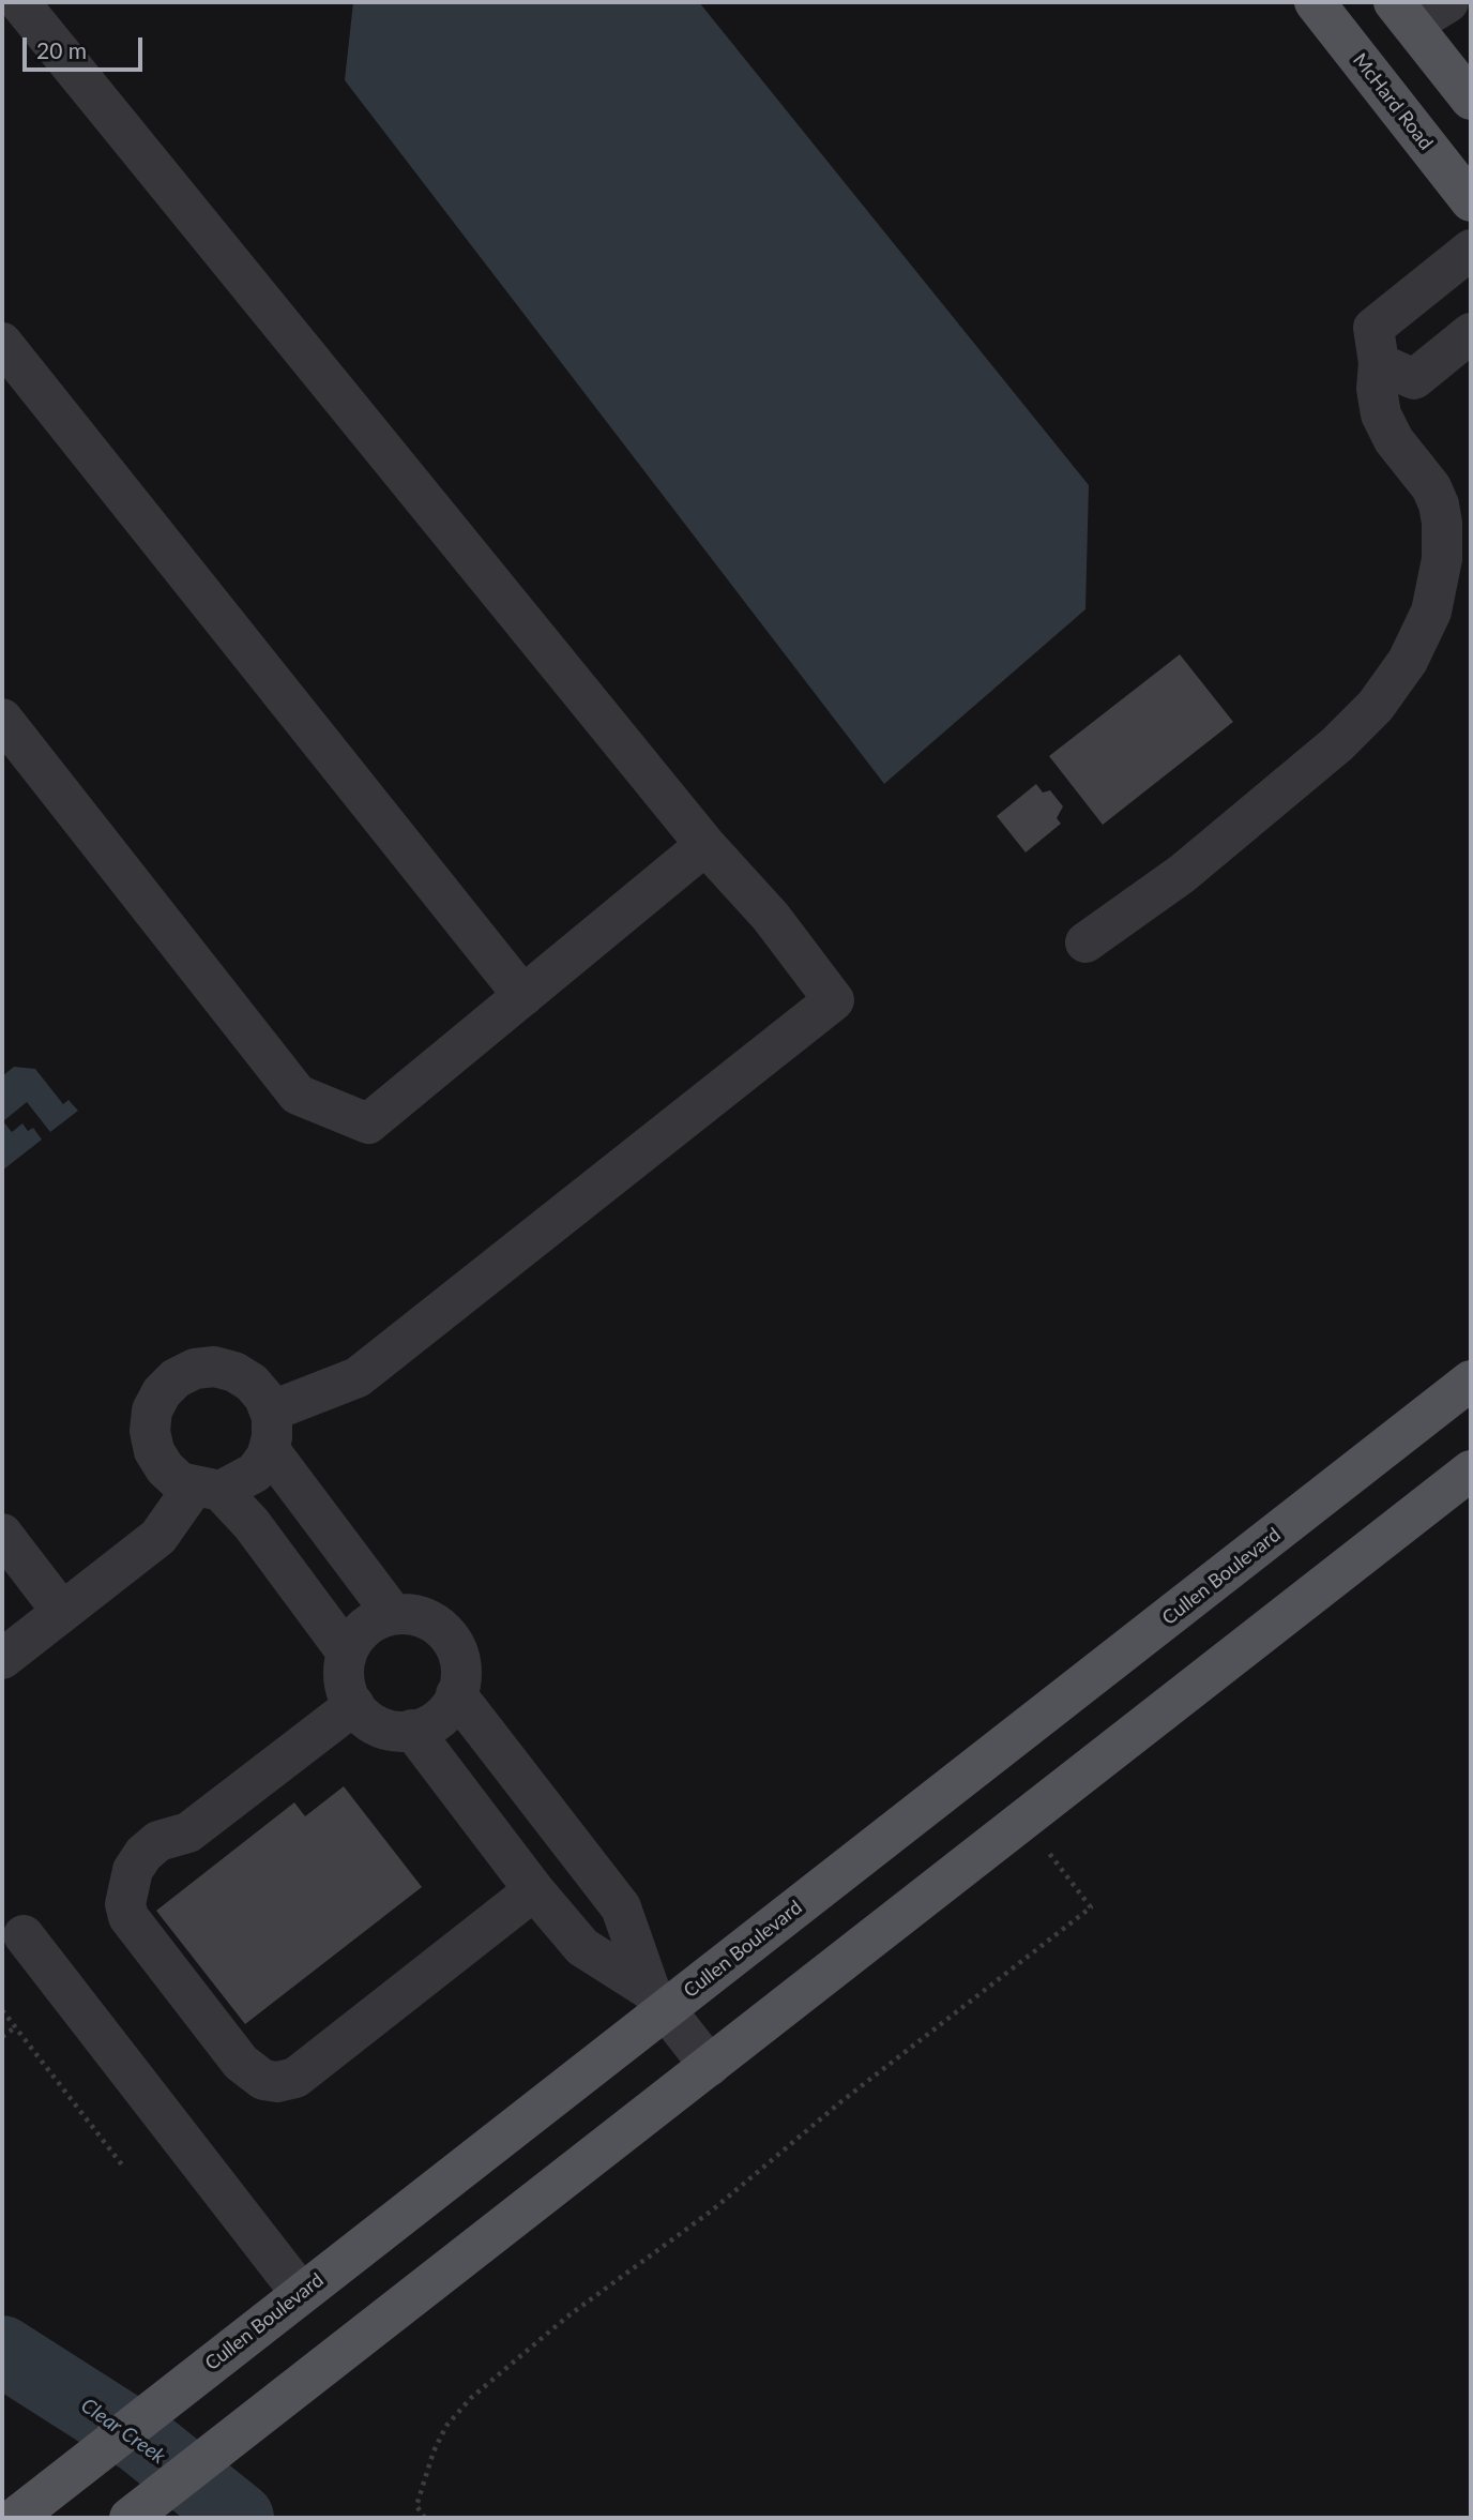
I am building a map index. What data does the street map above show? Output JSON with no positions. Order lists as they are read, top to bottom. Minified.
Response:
{"streets":{"main road":["McHard Road","Cullen Boulevard"]},"water":["Clear Creek"],"scale_bar":"20 m"}
